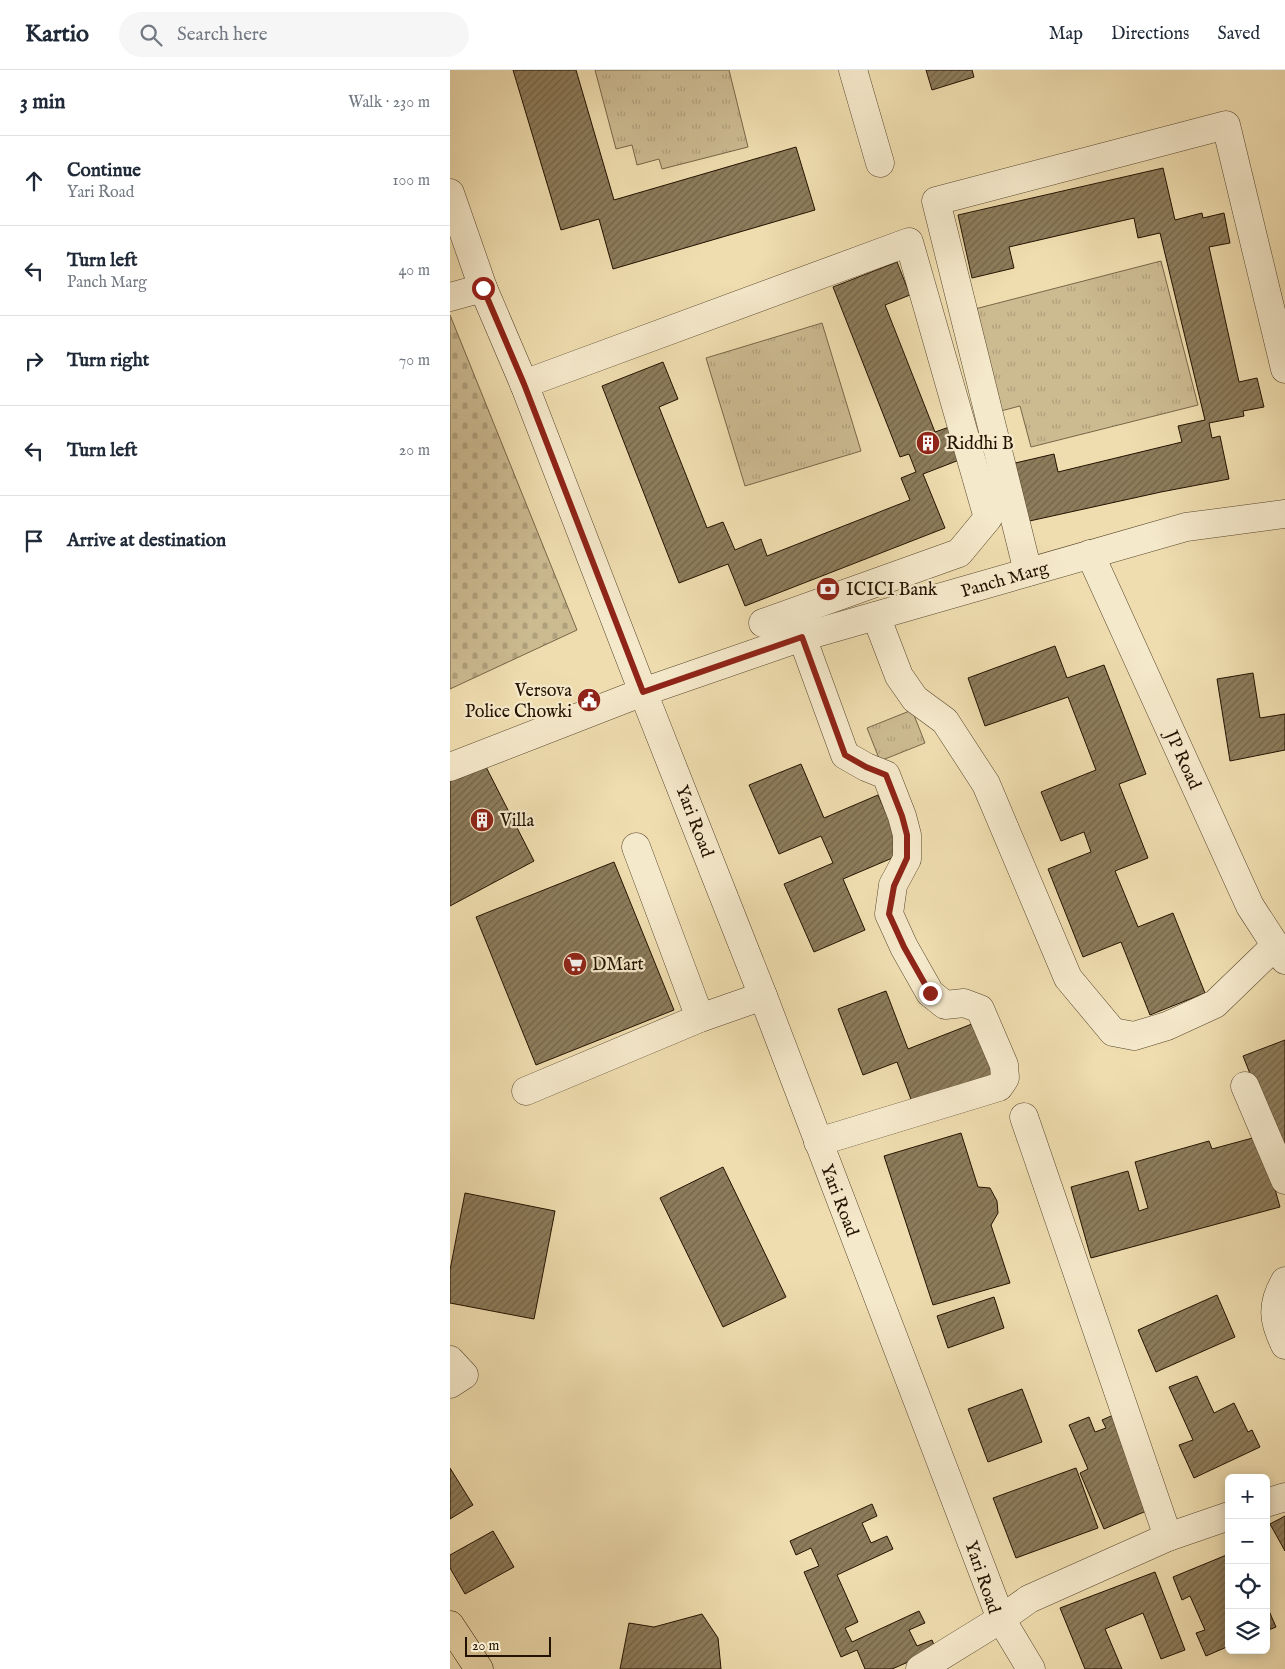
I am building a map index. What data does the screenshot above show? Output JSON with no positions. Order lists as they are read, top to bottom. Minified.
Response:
{"streets":{"street":["Panch Marg","JP Road","Yari Road"]},"crossings":[["Panch Marg","JP Road"],["Panch Marg","Yari Road"]],"places":{"building":["Riddhi B","Villa"],"bank":["ICICI Bank"],"public building":["Versova Police Chowki"],"supermarket":["DMart"]},"scale_bar":"20 m","page":{"header":"Kartio","search":"Search here","nav":["Map","Directions","Saved"],"heading":["3 min","Walk · 230 m"],"list":[["Continue","Yari Road","100 m"],["Turn left","Panch Marg","40 m"],["Turn right","70 m"],["Turn left","20 m"],"Arrive at destination"],"map_buttons":["+","−"],"scale":"20 m"}}
